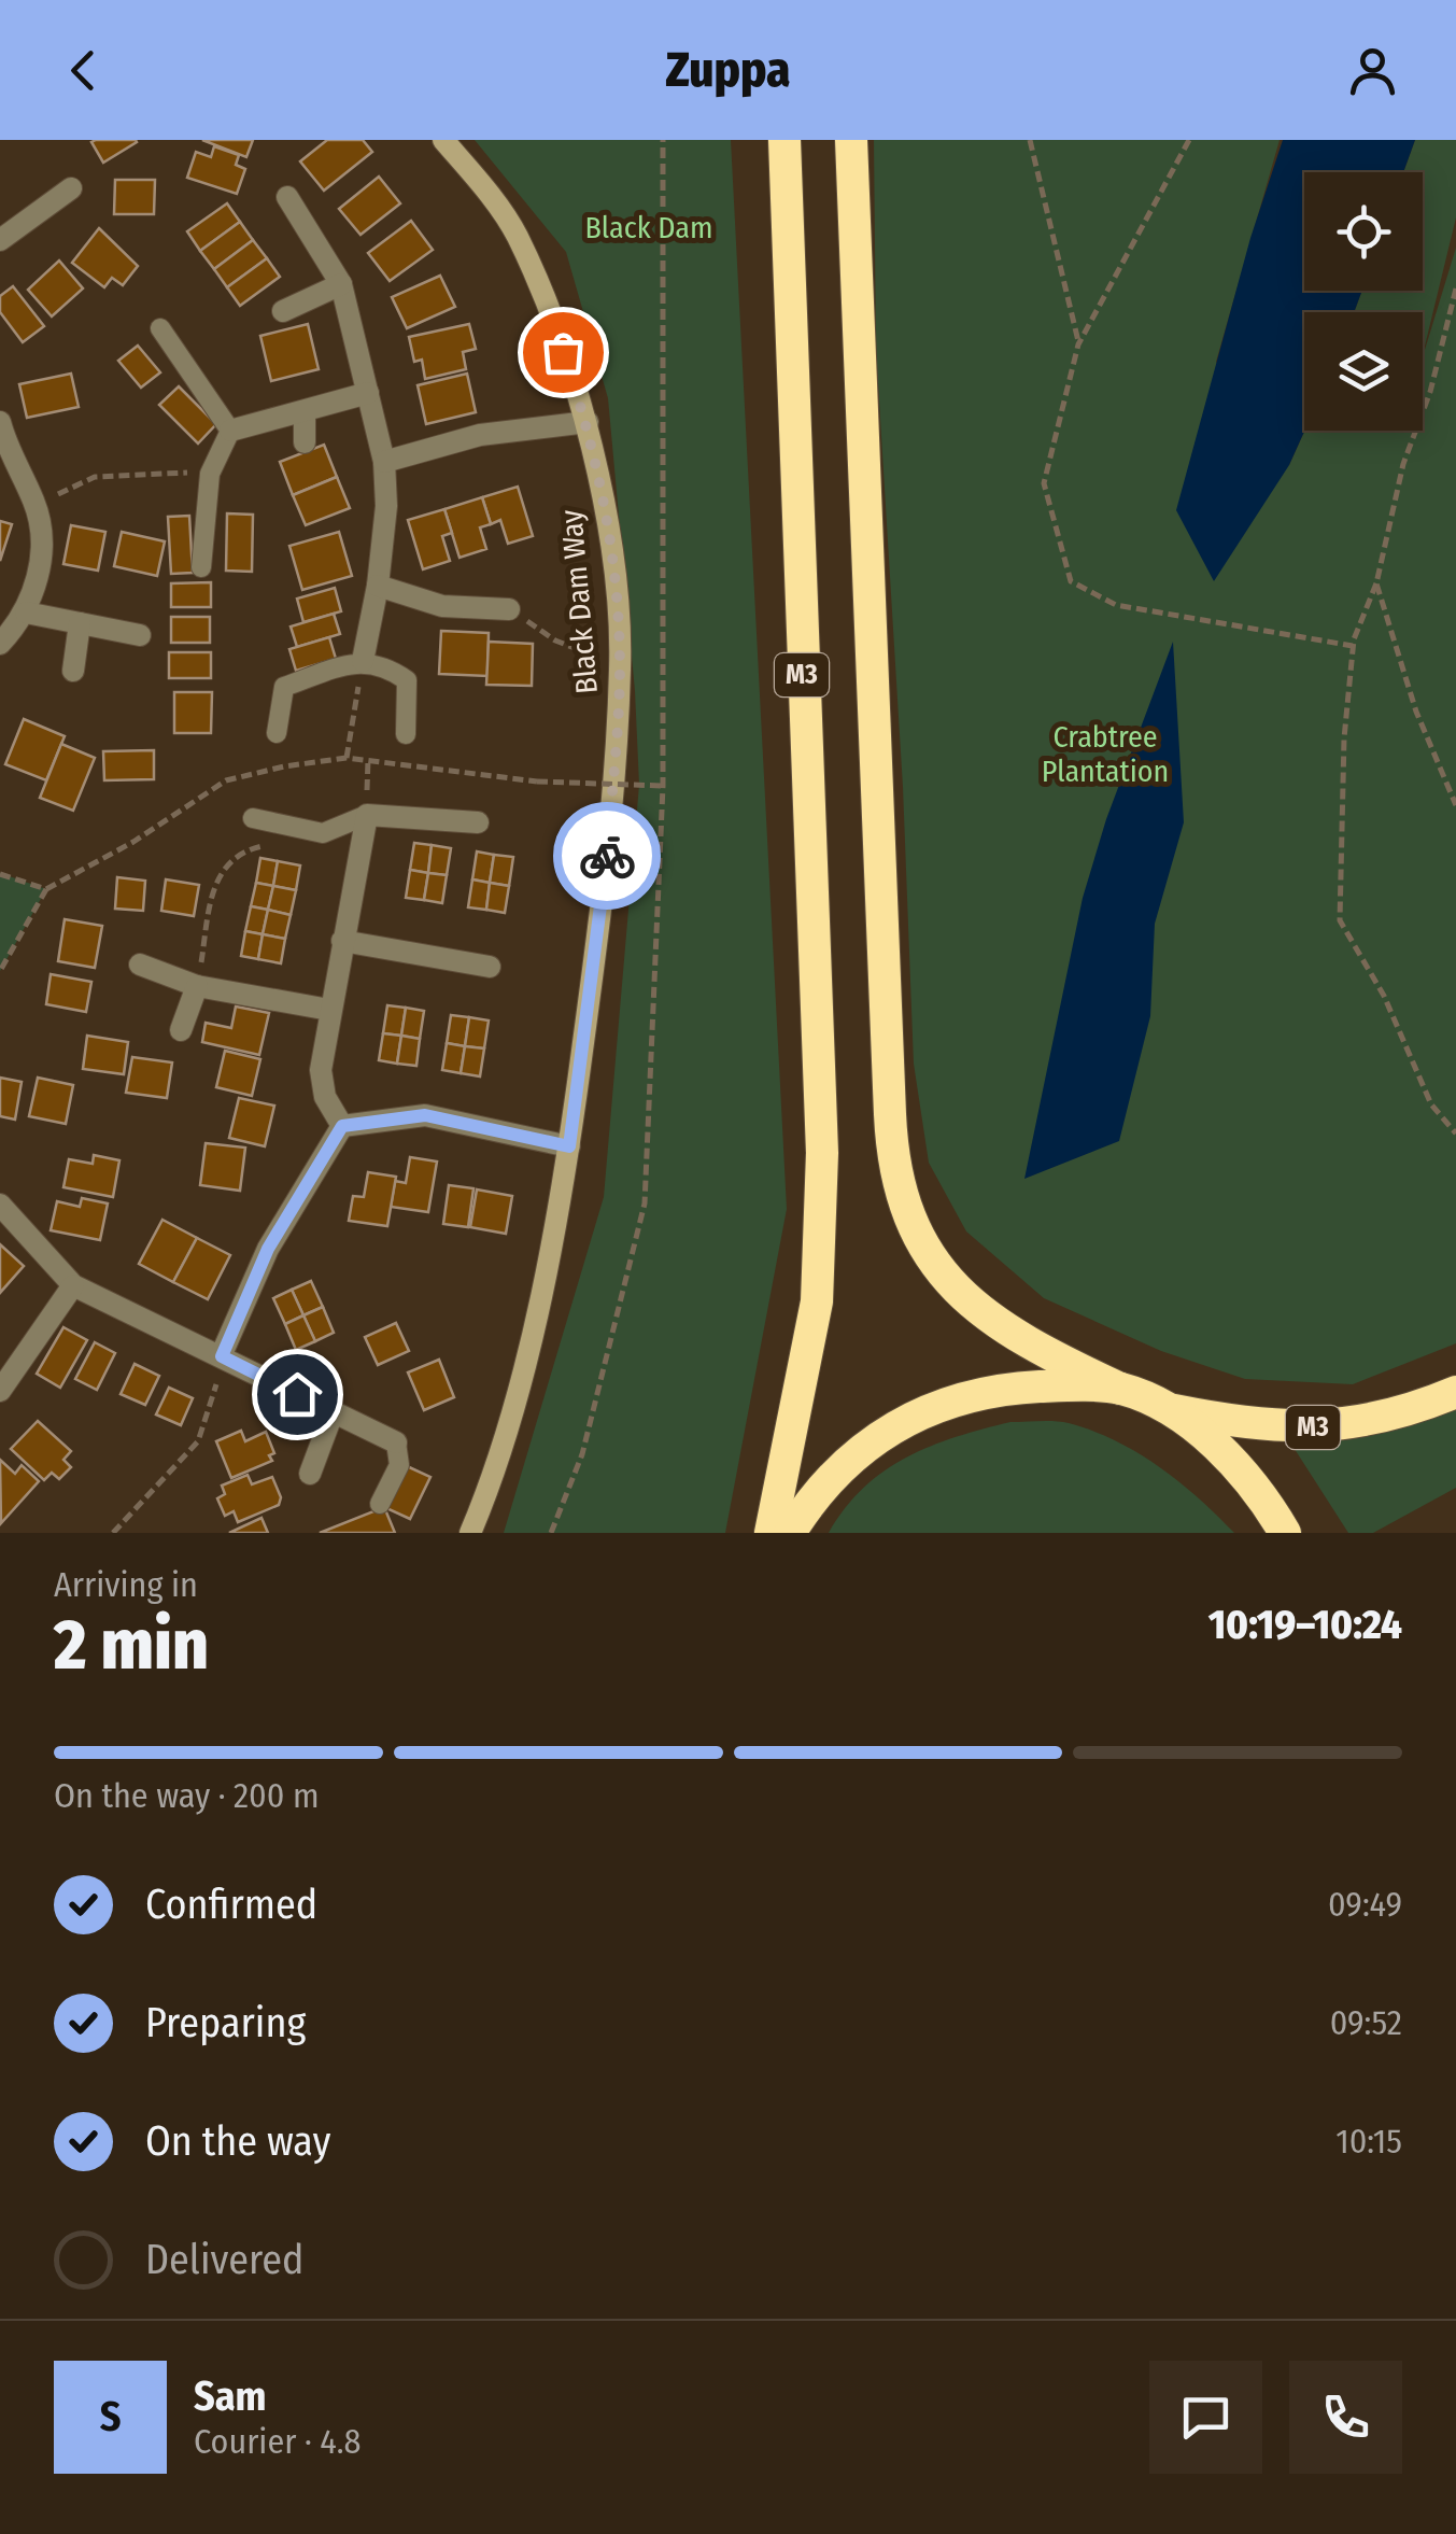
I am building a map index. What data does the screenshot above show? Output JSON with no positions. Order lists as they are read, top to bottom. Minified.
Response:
{"streets":{"highway":["M3"],"street":["Black Dam Way"]},"parks":["Black Dam","Crabtree Plantation"],"page":{"header":"Zuppa","heading":["2 min","Arriving in","10:19–10:24"],"panel":["Sam","Courier · 4.8"],"bar":"On the way · 200 m","list":[["Confirmed","09:49"],["Preparing","09:52"],["On the way","10:15"],"Delivered"],"round":"S"}}
